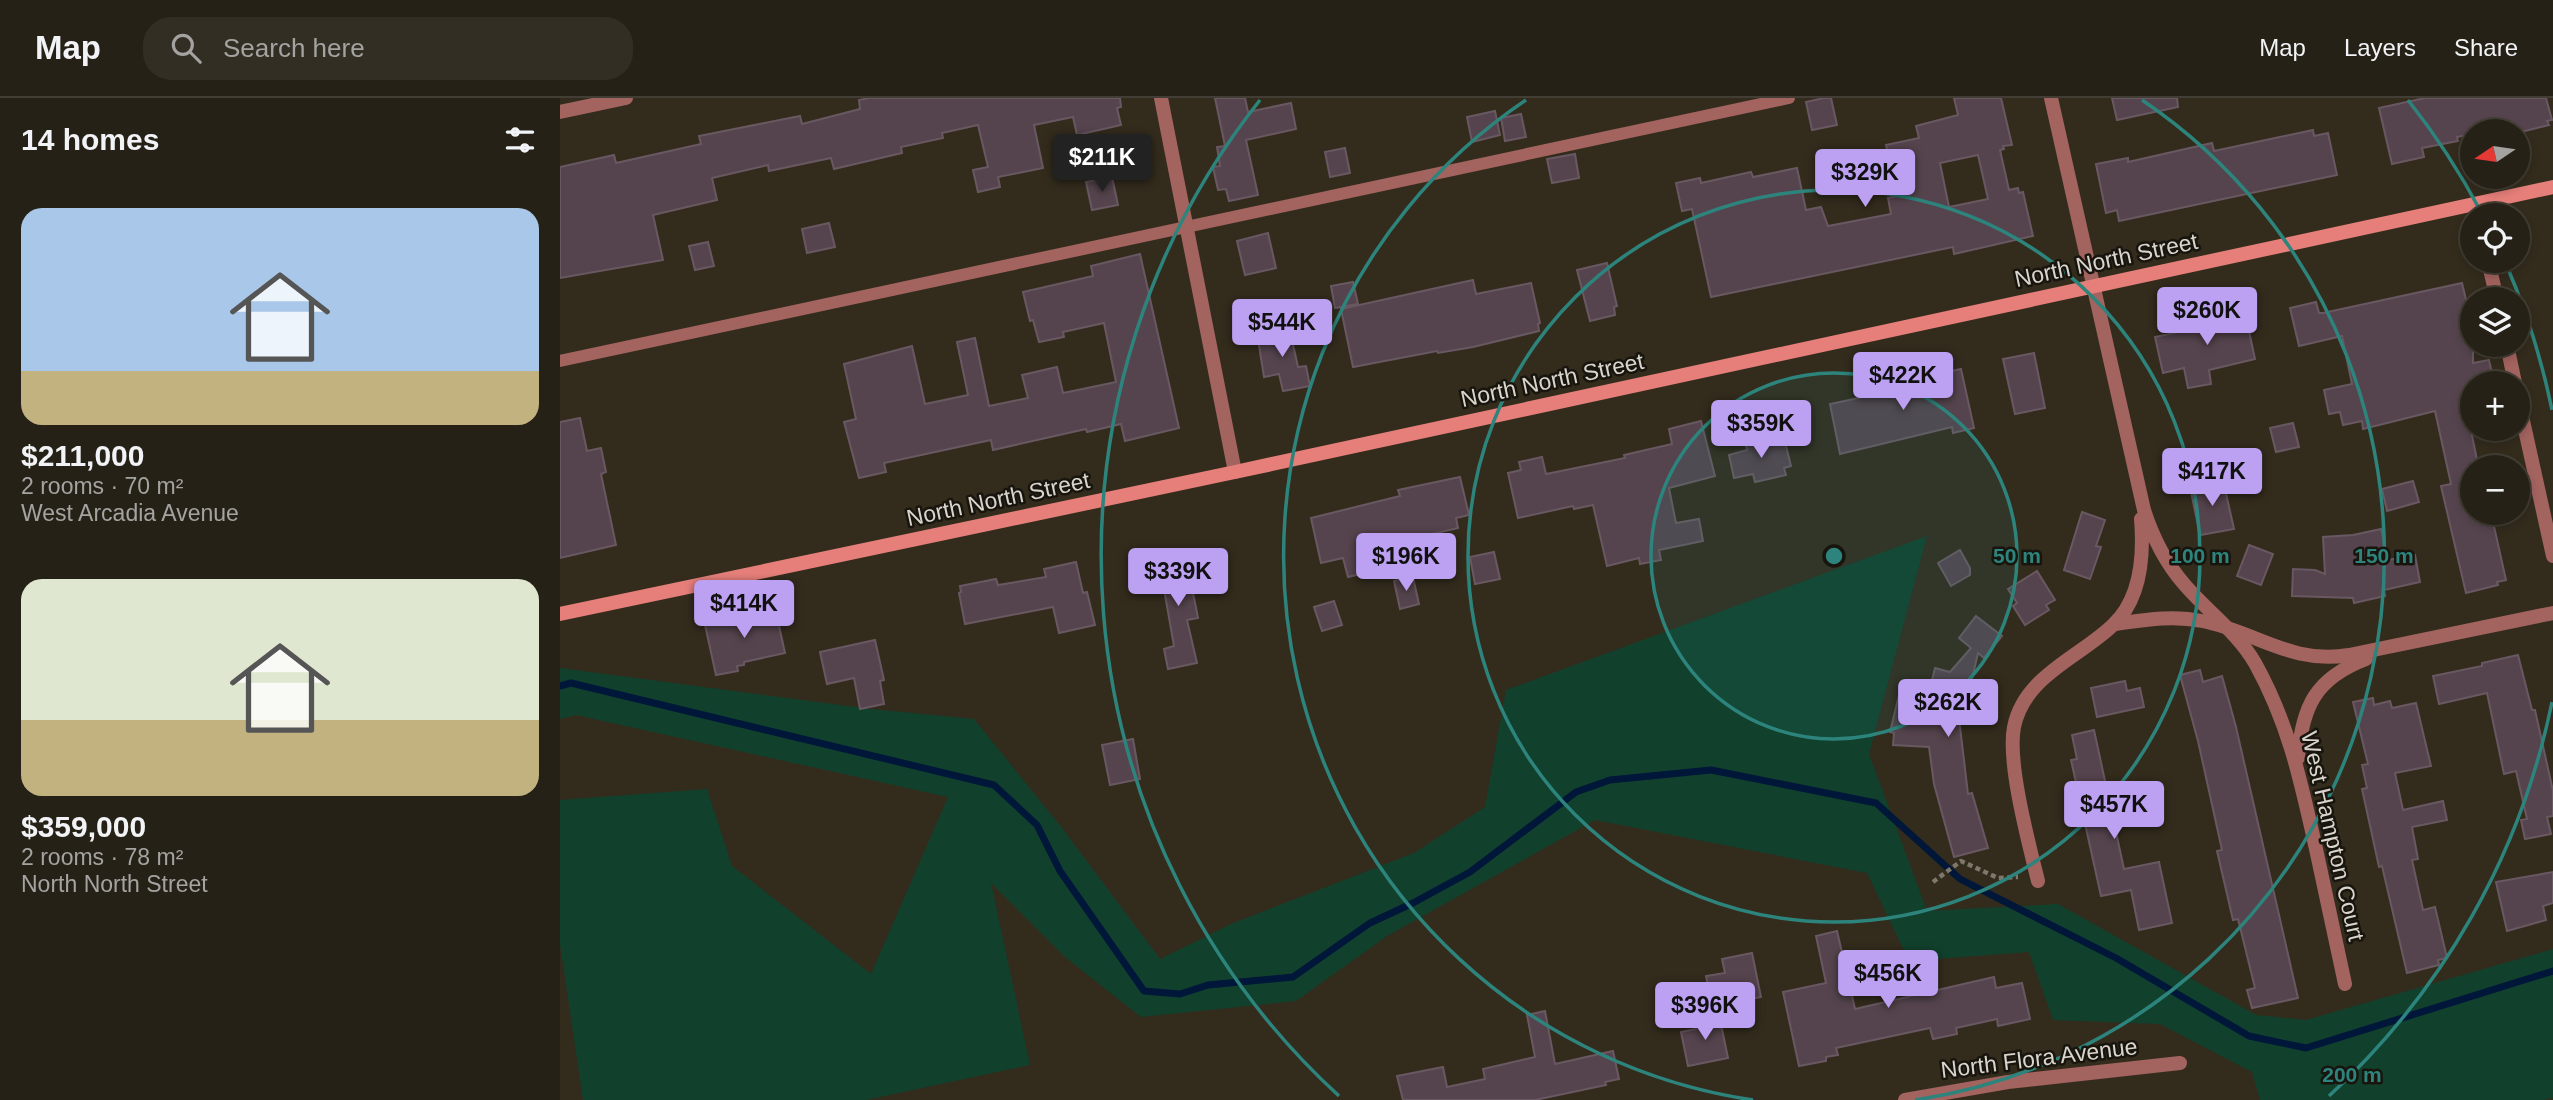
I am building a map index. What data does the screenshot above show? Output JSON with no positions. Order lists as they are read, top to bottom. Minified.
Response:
{"streets":{"street":["North North Street","West Hampton Court","North Flora Avenue"]},"crossings":[["North North Street","West Hampton Court"]],"north":"left","page":{"header":"Map","search":"Search here","nav":["Map","Layers","Share"],"heading":"14 homes","map_buttons":["+","−"],"price":["$211K","$329K","$260K","$544K","$422K","$359K","$417K","$196K","$339K","$414K","$262K","$457K","$456K","$396K"],"list":[{"name":"$211,000","note":"2 rooms · 70 m² · West Arcadia Avenue"},{"name":"$359,000","note":"2 rooms · 78 m² · North North Street"}]},"rings":["50 m","100 m","150 m","200 m"]}
